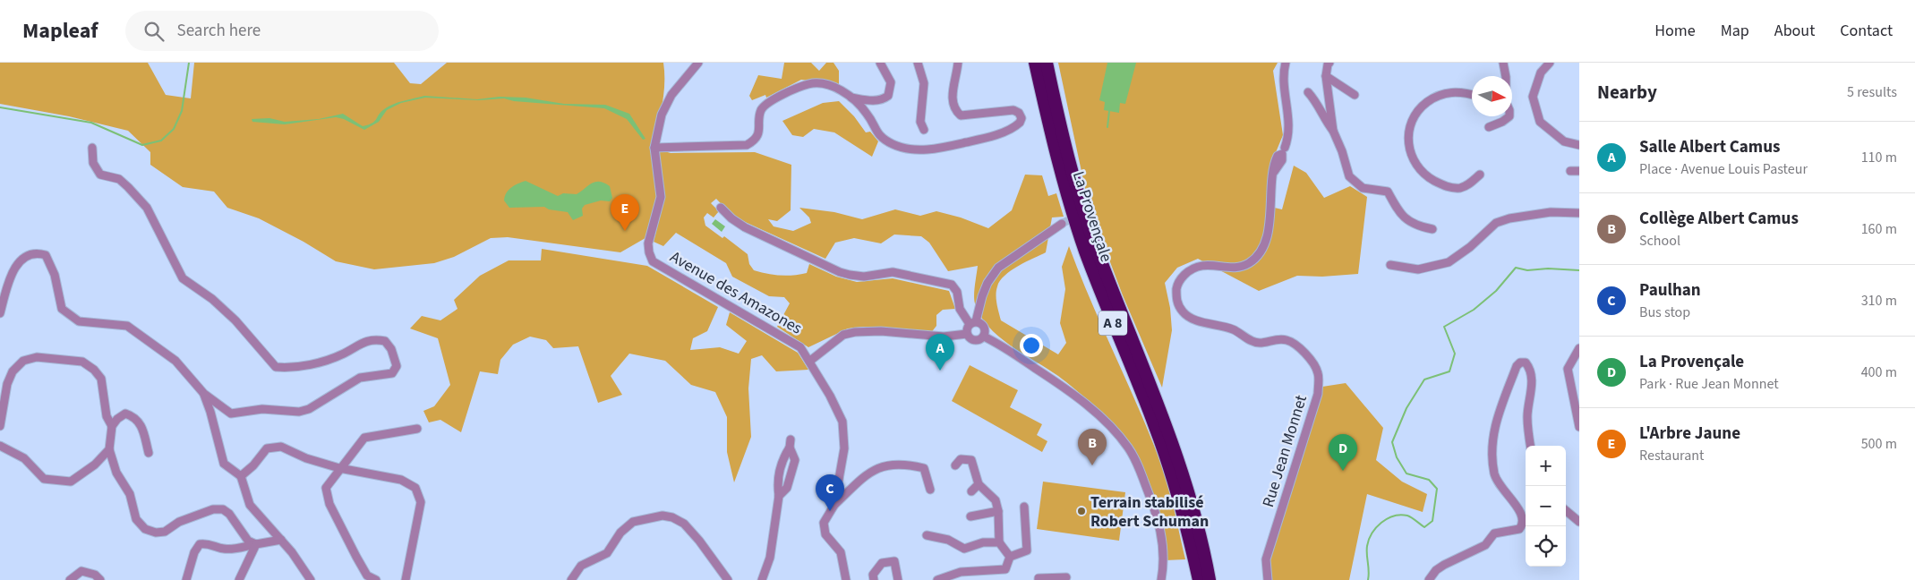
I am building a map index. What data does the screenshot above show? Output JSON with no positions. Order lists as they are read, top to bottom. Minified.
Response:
{"streets":{"highway":["La Provençale","A 8"],"street":["Avenue des Amazones","Rue Jean Monnet"]},"places":["Terrain stabilisé Robert Schuman"],"north":"right","page":{"header":"Mapleaf","search":"Search here","nav":["Home","Map","About","Contact"],"heading":["Nearby","5 results"],"list":[{"mark":"A","name":"Salle Albert Camus","note":"Place · Avenue Louis Pasteur","value":"110 m"},{"mark":"B","name":"Collège Albert Camus","note":"School","value":"160 m"},{"mark":"C","name":"Paulhan","note":"Bus stop","value":"310 m"},{"mark":"D","name":"La Provençale","note":"Park · Rue Jean Monnet","value":"400 m"},{"mark":"E","name":"L'Arbre Jaune","note":"Restaurant","value":"500 m"}],"pins":["E","A","B","D","C"],"map_buttons":["+","−"]}}
